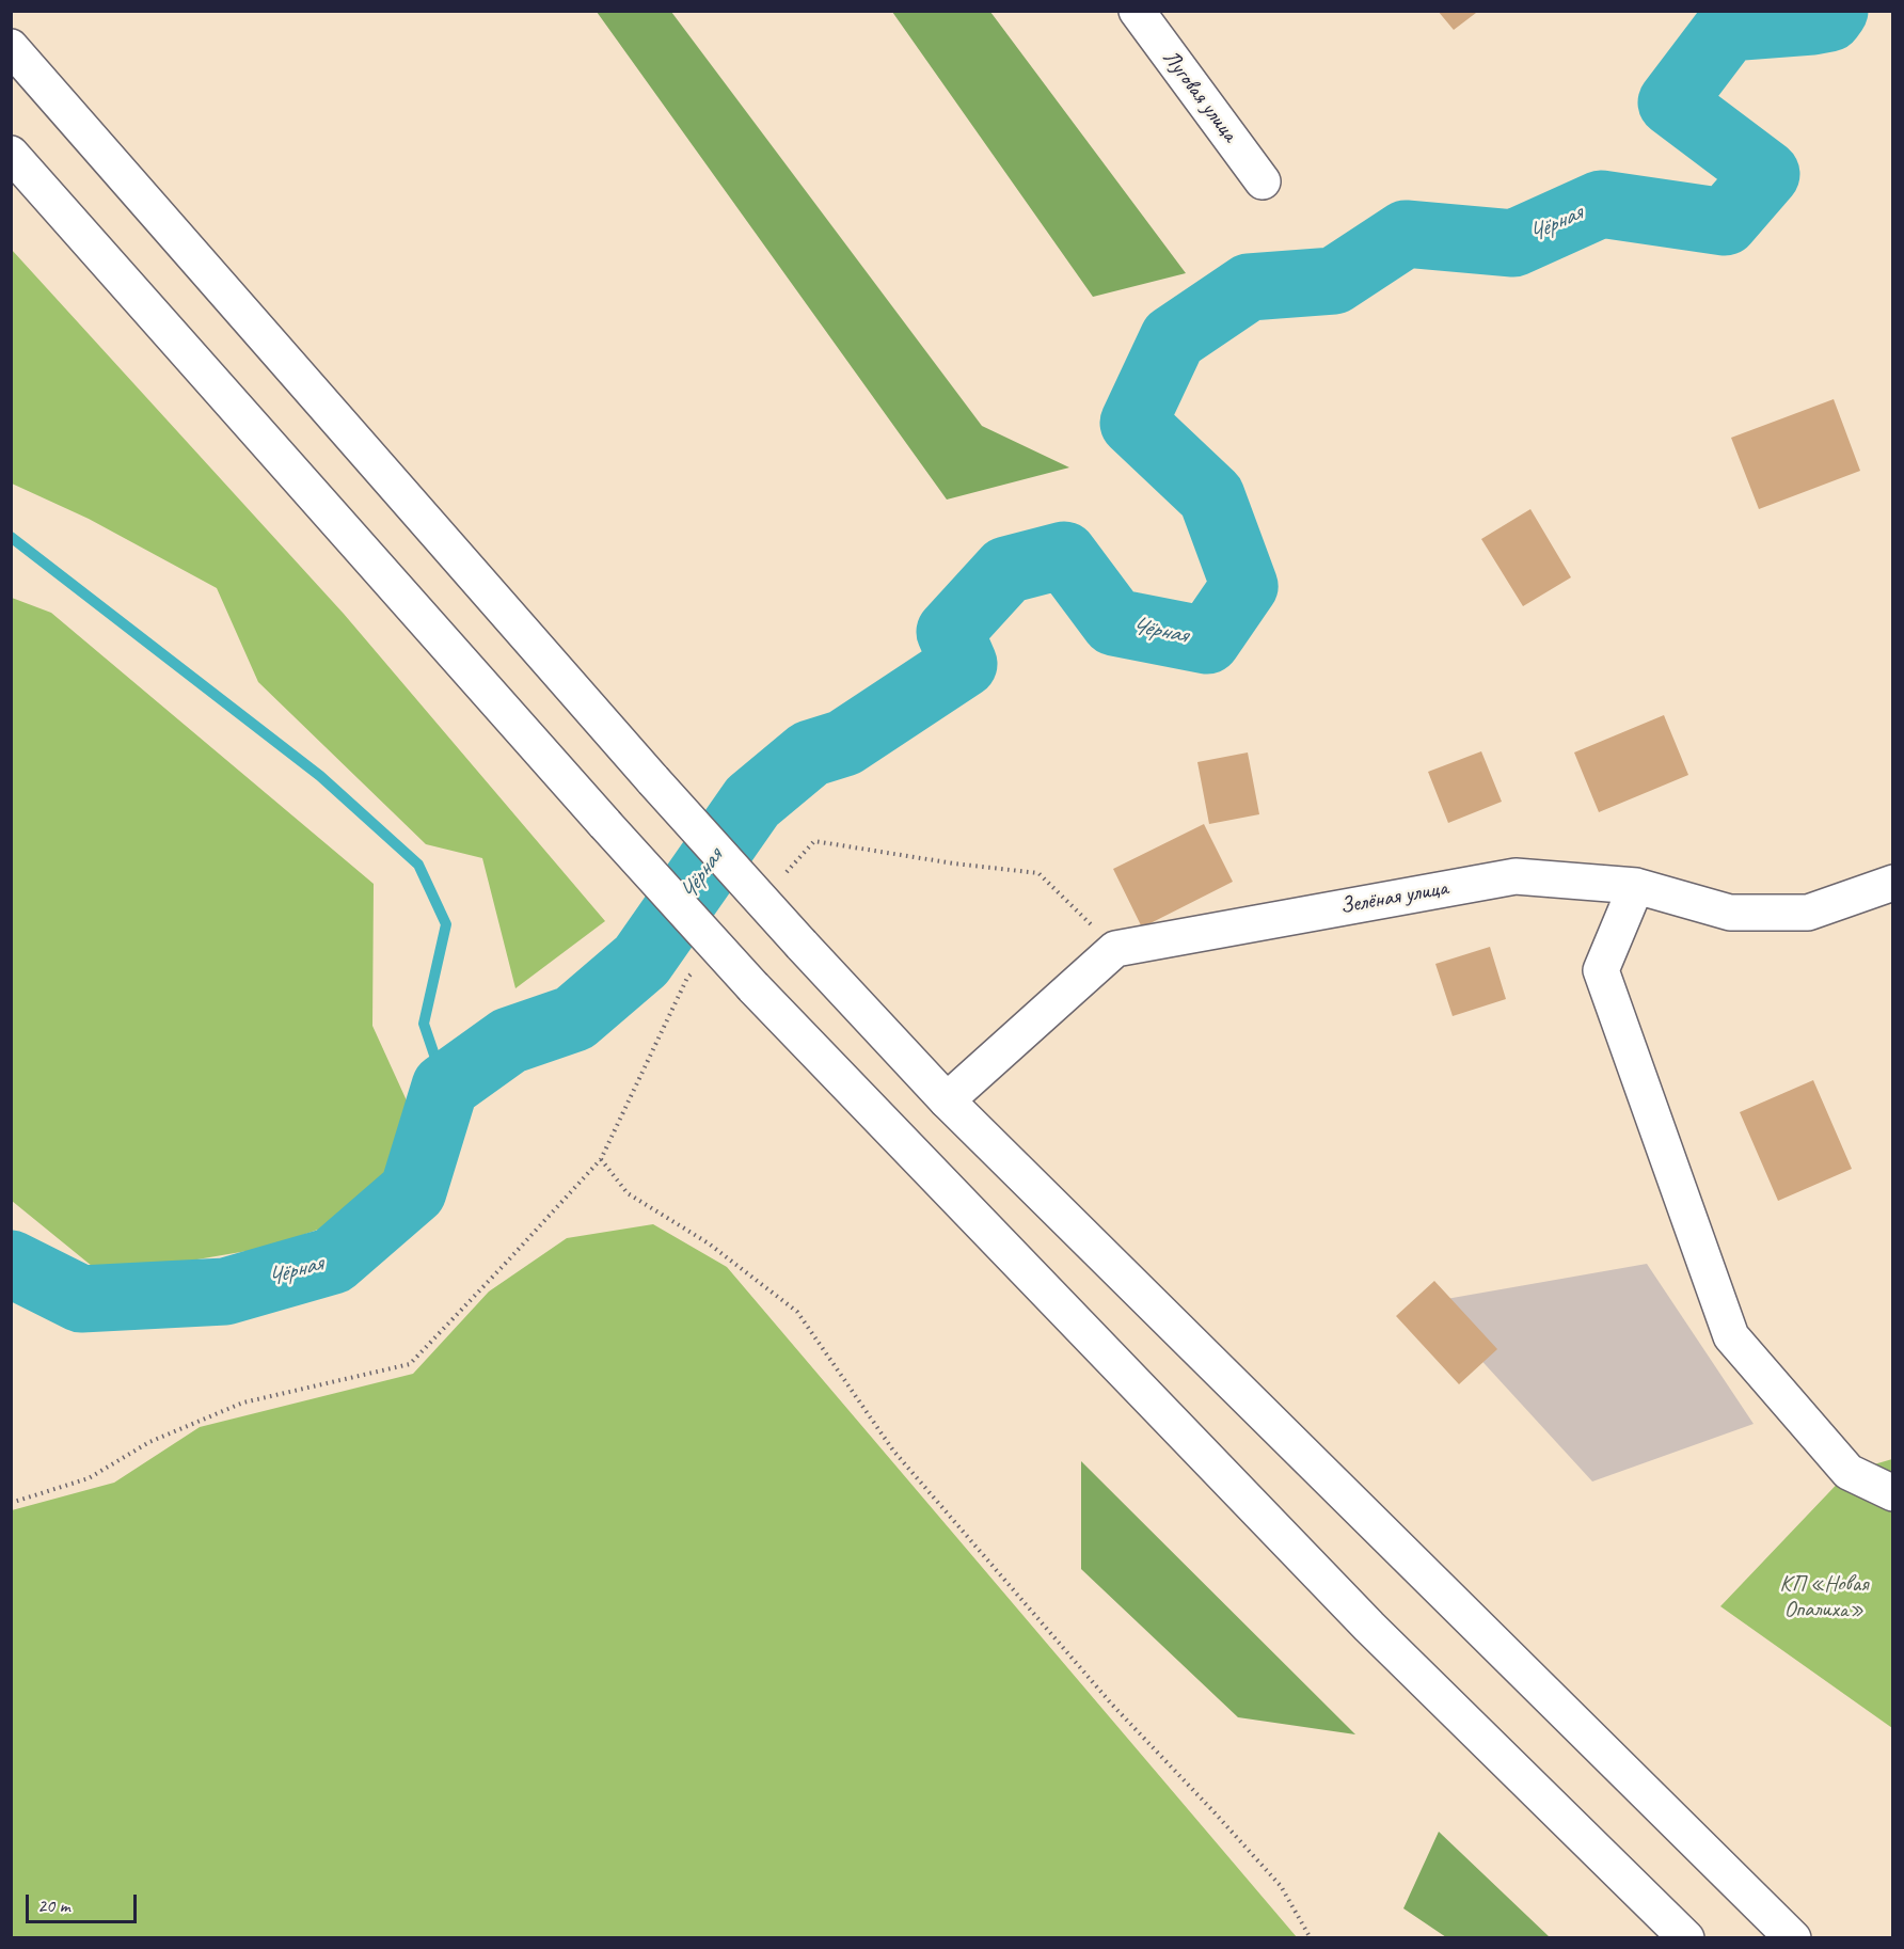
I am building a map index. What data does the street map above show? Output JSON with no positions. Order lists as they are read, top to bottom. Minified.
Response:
{"streets":{"main road":["Луговая улица","Зелёная улица"]},"water":["Чёрная"],"parks":["КП «Новая Опалиха»"],"scale_bar":"20 m"}
